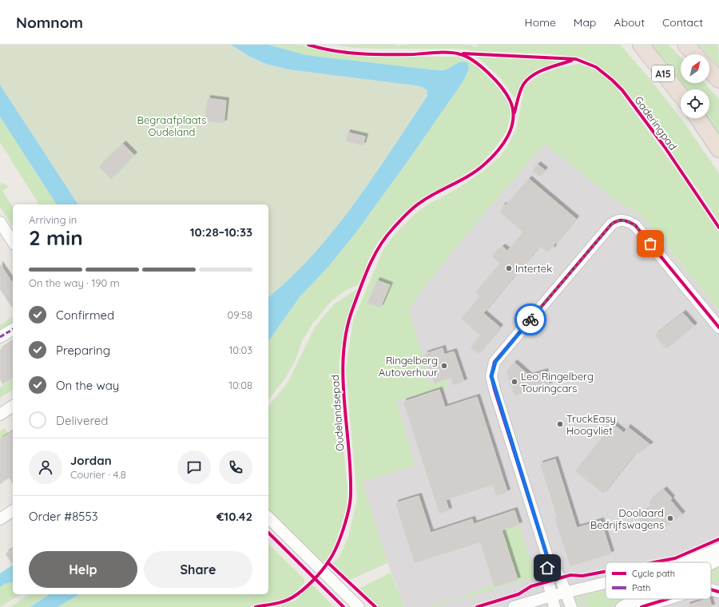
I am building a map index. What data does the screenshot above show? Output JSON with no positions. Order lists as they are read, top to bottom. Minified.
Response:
{"streets":{"highway":["A15"],"cycle path":["Gaderingpad","Oudelandsepad"]},"parks":["Begraafplaats Oudeland"],"places":["Intertek","Ringelberg Autoverhuur","Leo Ringelberg Touringcars","TruckEasy Hoogvliet","Doolaard Bedrijfswagens"],"legend":["Cycle path","Path"],"north":"top right","page":{"header":"Nomnom","nav":["Home","Map","About","Contact"],"heading":["2 min","Arriving in","10:28–10:33"],"panel":["Jordan","Courier · 4.8","Order #8553","€10.42"],"bar":"On the way · 190 m","list":[["Confirmed","09:58"],["Preparing","10:03"],["On the way","10:08"],"Delivered"],"buttons":["Help","Share"]}}
